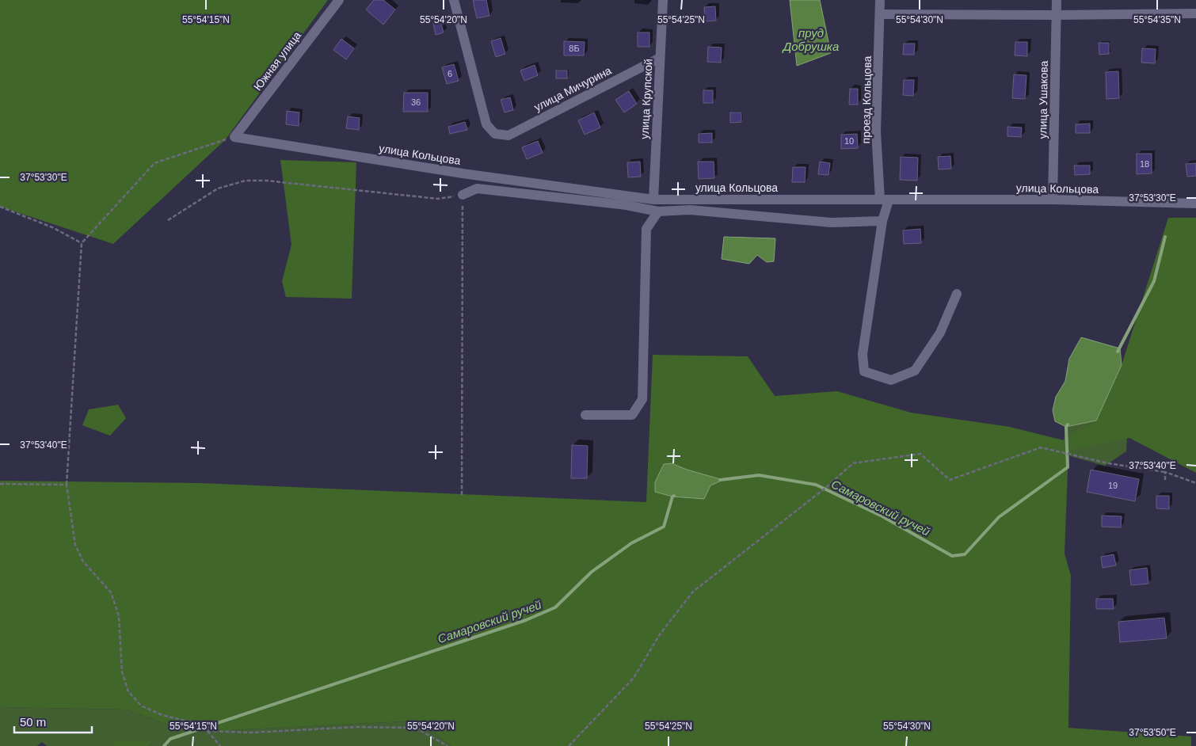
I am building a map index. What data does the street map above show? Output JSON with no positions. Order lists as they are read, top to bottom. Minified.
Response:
{"streets":{"street":["Южная улица","улица Мичурина","улица Крупской","проезд Кольцова","улица Ушакова","улица Кольцова"]},"crossings":[["Южная улица","улица Кольцова"],["улица Мичурина","улица Крупской"],["улица Крупской","улица Кольцова"],["проезд Кольцова","улица Кольцова"],["улица Ушакова","улица Кольцова"]],"water":["пруд Добрушка","Самаровский ручей"],"house_numbers":["8Б","6","36","10","18","19"],"scale_bar":"50 m","coordinates":["55°54'15\"N","55°54'20\"N","55°54'25\"N","55°54'30\"N","55°54'35\"N","37°53'30\"E","37°53'40\"E","37°53'50\"E"]}
